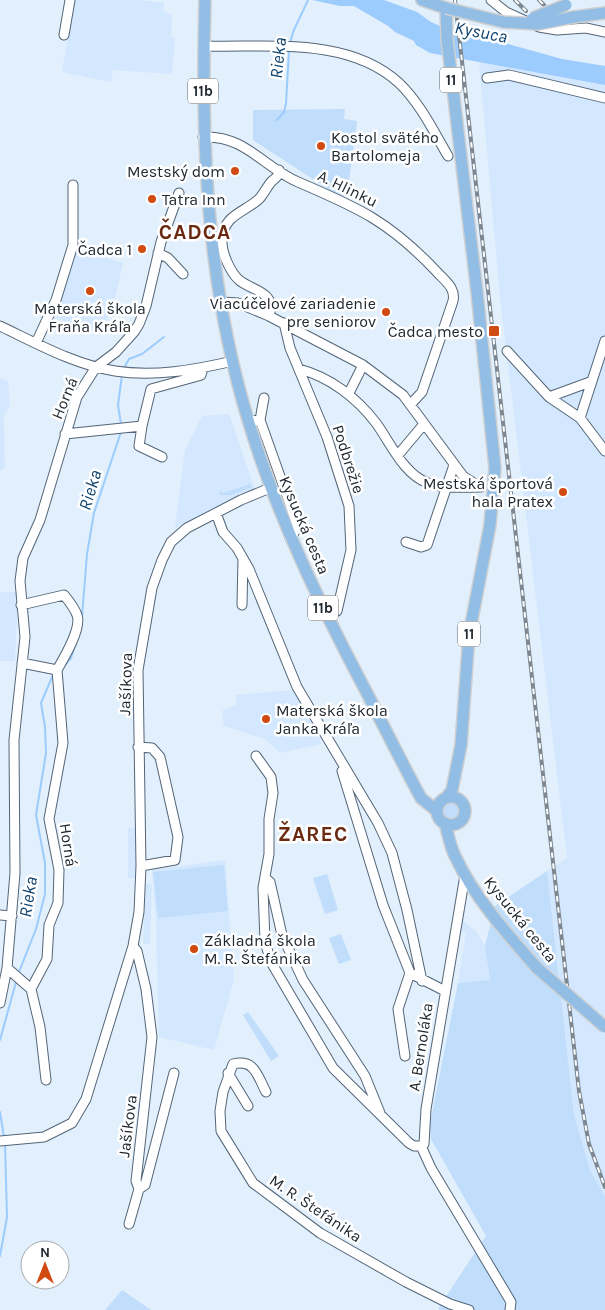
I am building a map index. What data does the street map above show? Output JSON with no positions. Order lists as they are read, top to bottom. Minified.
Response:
{"streets":{"main road":["11","11b","Kysucká cesta"],"street":["A. Hlinku","Horná","Podbrežie","Jašíkova","A. Bernoláka","M. R. Štefánika"]},"crossings":[["11","Kysucká cesta"],["11b","A. Hlinku"],["11b","Kysucká cesta"],["Kysucká cesta","Jašíkova"],["Kysucká cesta","A. Bernoláka"]],"districts":["ČADCA","ŽAREC"],"water":["Kysuca","Rieka"],"places":{"other":["Kostol svätého Bartolomeja","Mestský dom","Tatra Inn","Čadca 1","Materská škola Fraňa Kráľa","Viacúčelové zariadenie pre seniorov","Mestská športová hala Pratex","Materská škola Janka Kráľa","Základná škola M. R. Štefánika"],"transit":["Čadca mesto"]},"north":"top"}
